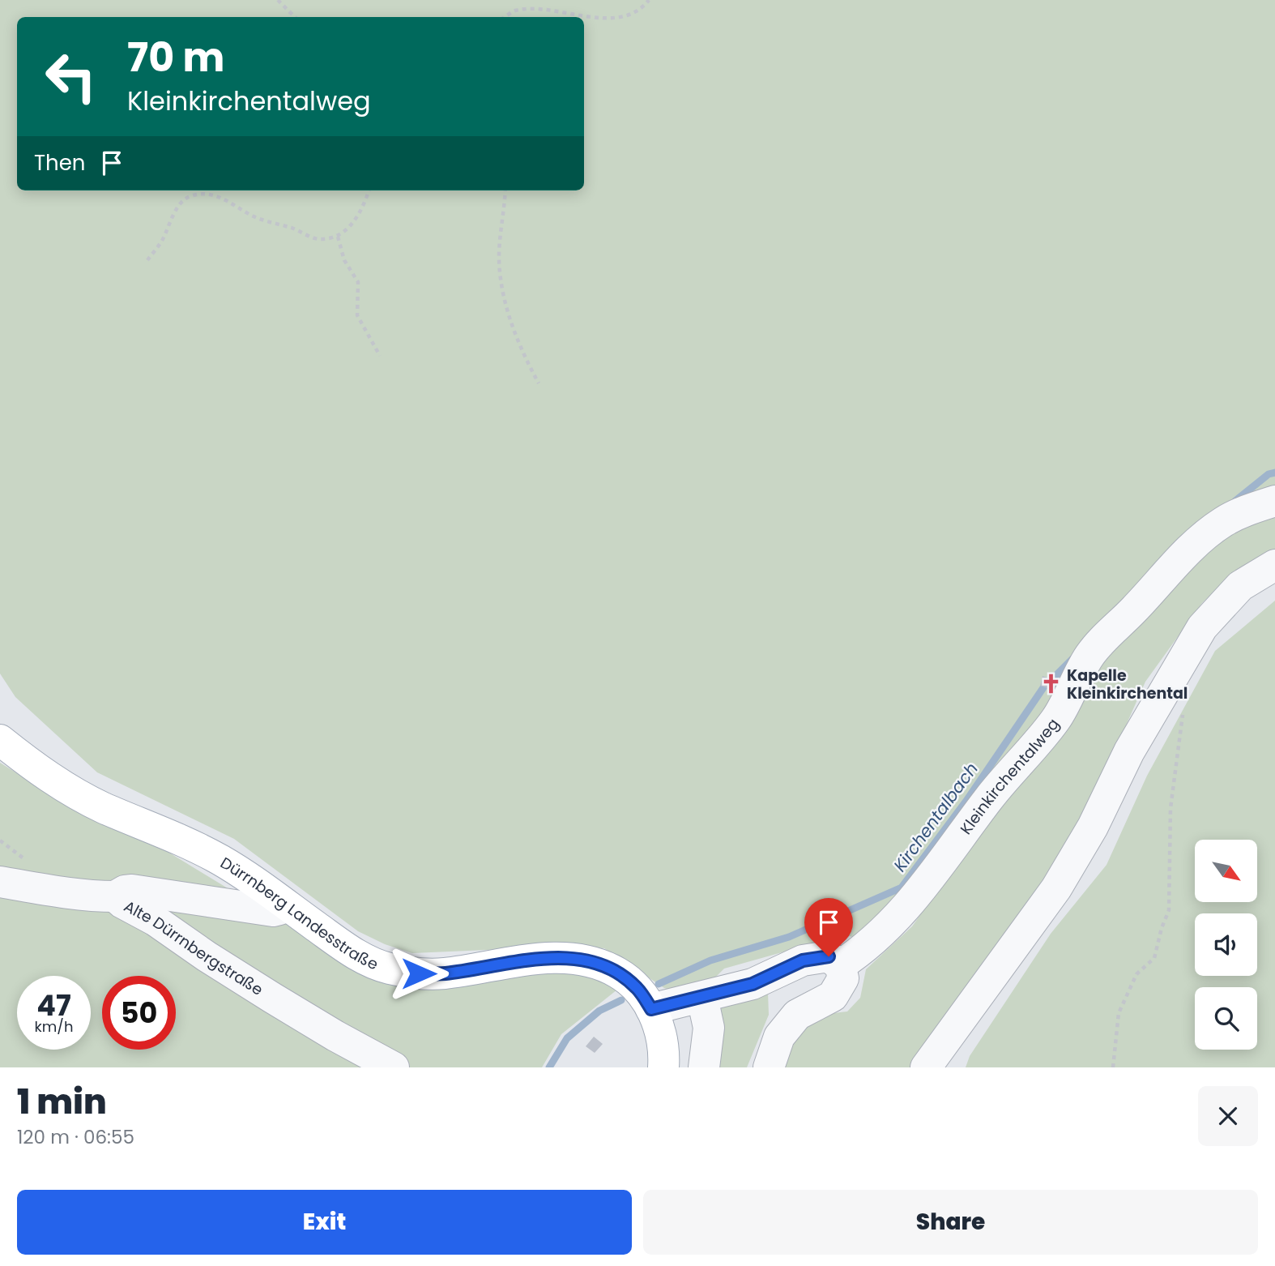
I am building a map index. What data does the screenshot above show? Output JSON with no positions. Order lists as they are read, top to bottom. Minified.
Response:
{"streets":{"main road":["Dürrnberg Landesstraße"],"street":["Kleinkirchentalweg","Alte Dürrnbergstraße"]},"crossings":[["Dürrnberg Landesstraße","Alte Dürrnbergstraße"]],"water":["Kirchentalbach"],"places":{"church":["Kapelle Kleinkirchental"]},"north":"bottom right","page":{"turn":["70 m","Kleinkirchentalweg"],"then":"Then","speed":"47 km/h","limit":"50","heading":["1 min","120 m · 06:55"],"buttons":["Exit","Share"]}}
